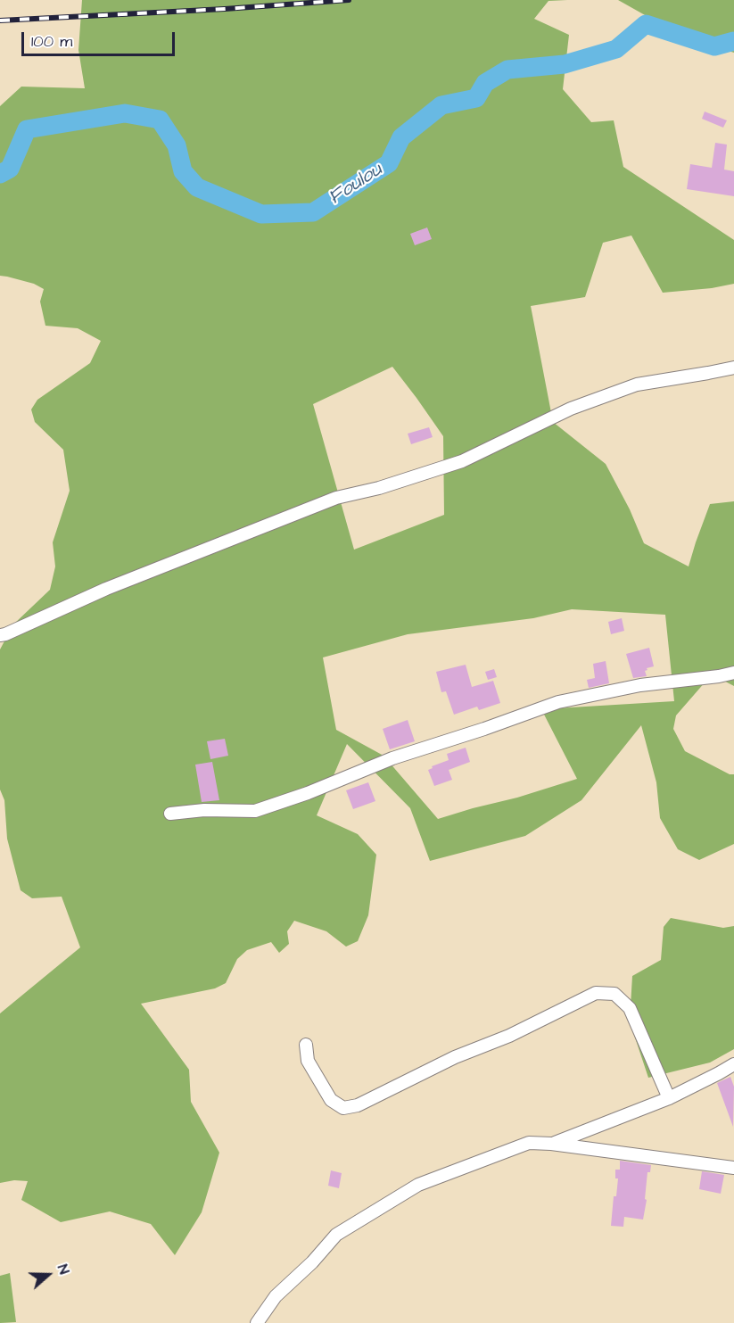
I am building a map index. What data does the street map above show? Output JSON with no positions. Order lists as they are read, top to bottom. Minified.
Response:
{"water":["Foulou"],"scale_bar":"100 m","north":"right"}
